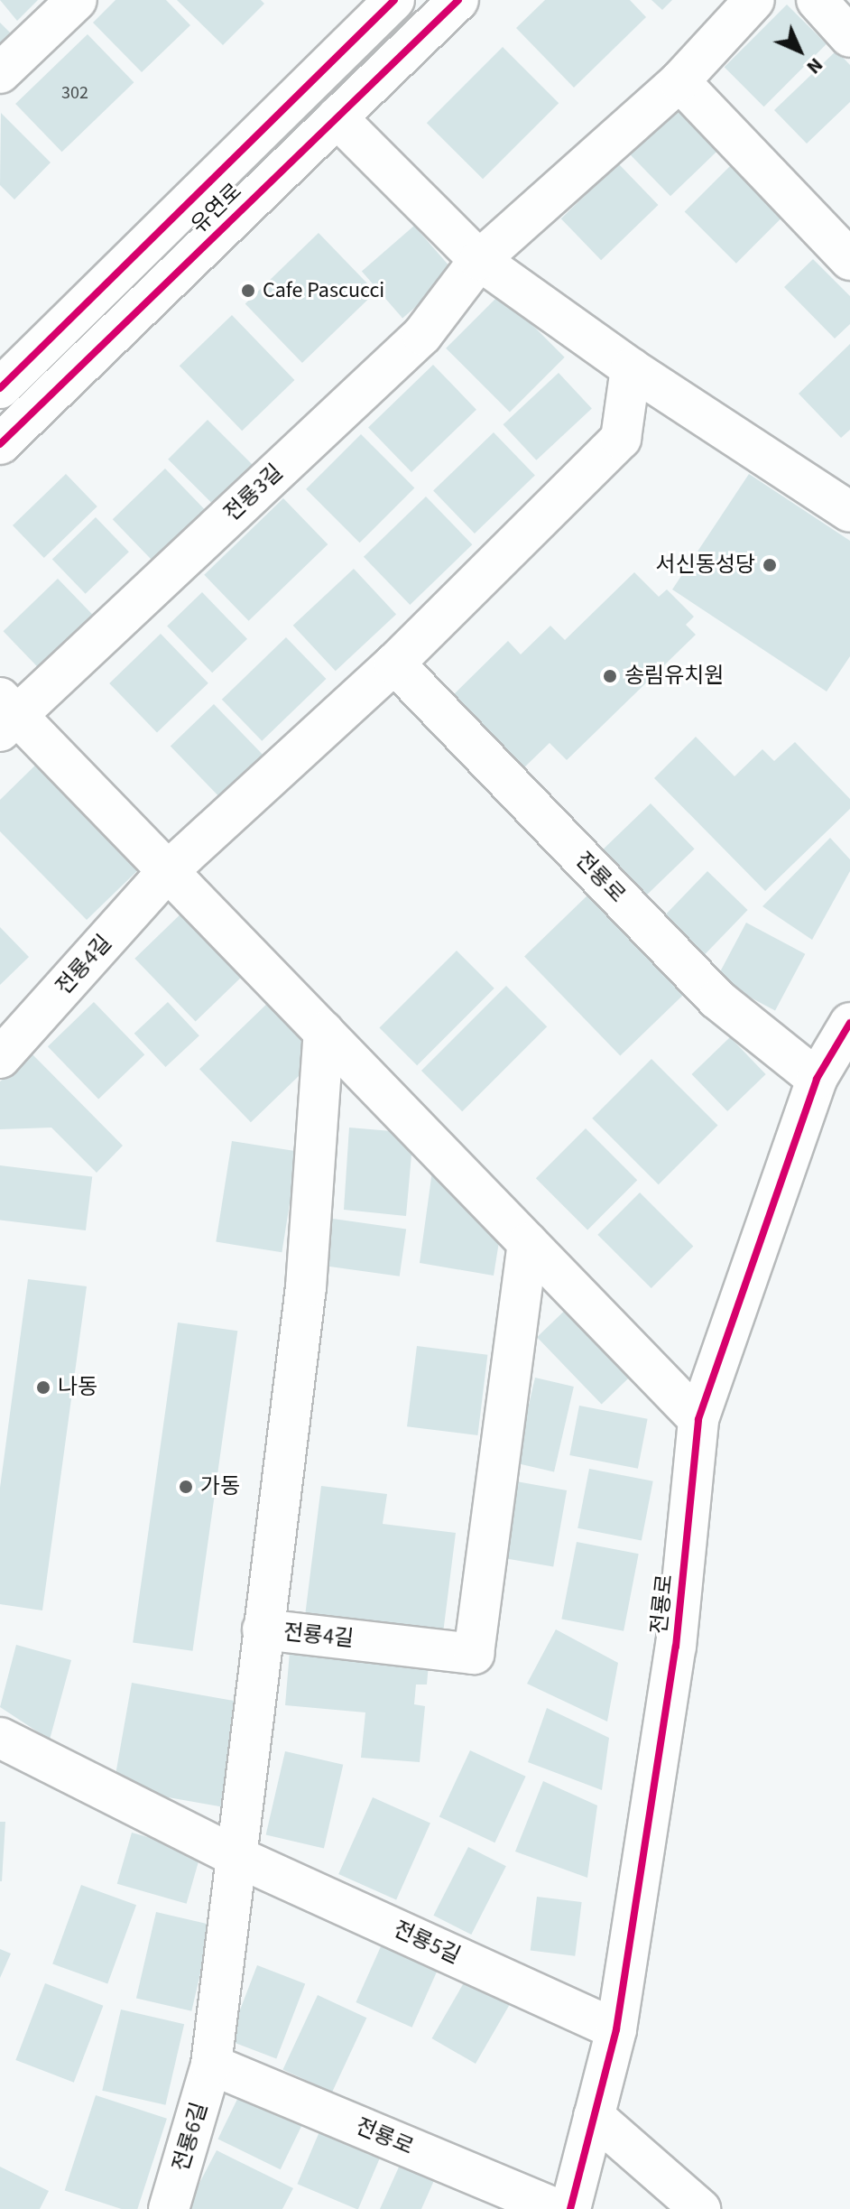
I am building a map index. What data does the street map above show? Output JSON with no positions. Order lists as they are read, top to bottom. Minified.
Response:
{"streets":{"street":["유연로","전룡3길","전룡로","전룡4길","전룡5길","전룡6길"]},"crossings":[["전룡로","전룡4길"],["전룡로","전룡5길"],["전룡로","전룡6길"]],"places":["Cafe Pascucci","서신동성당","송림유치원","나동","가동"],"house_numbers":["302"],"north":"bottom right"}
